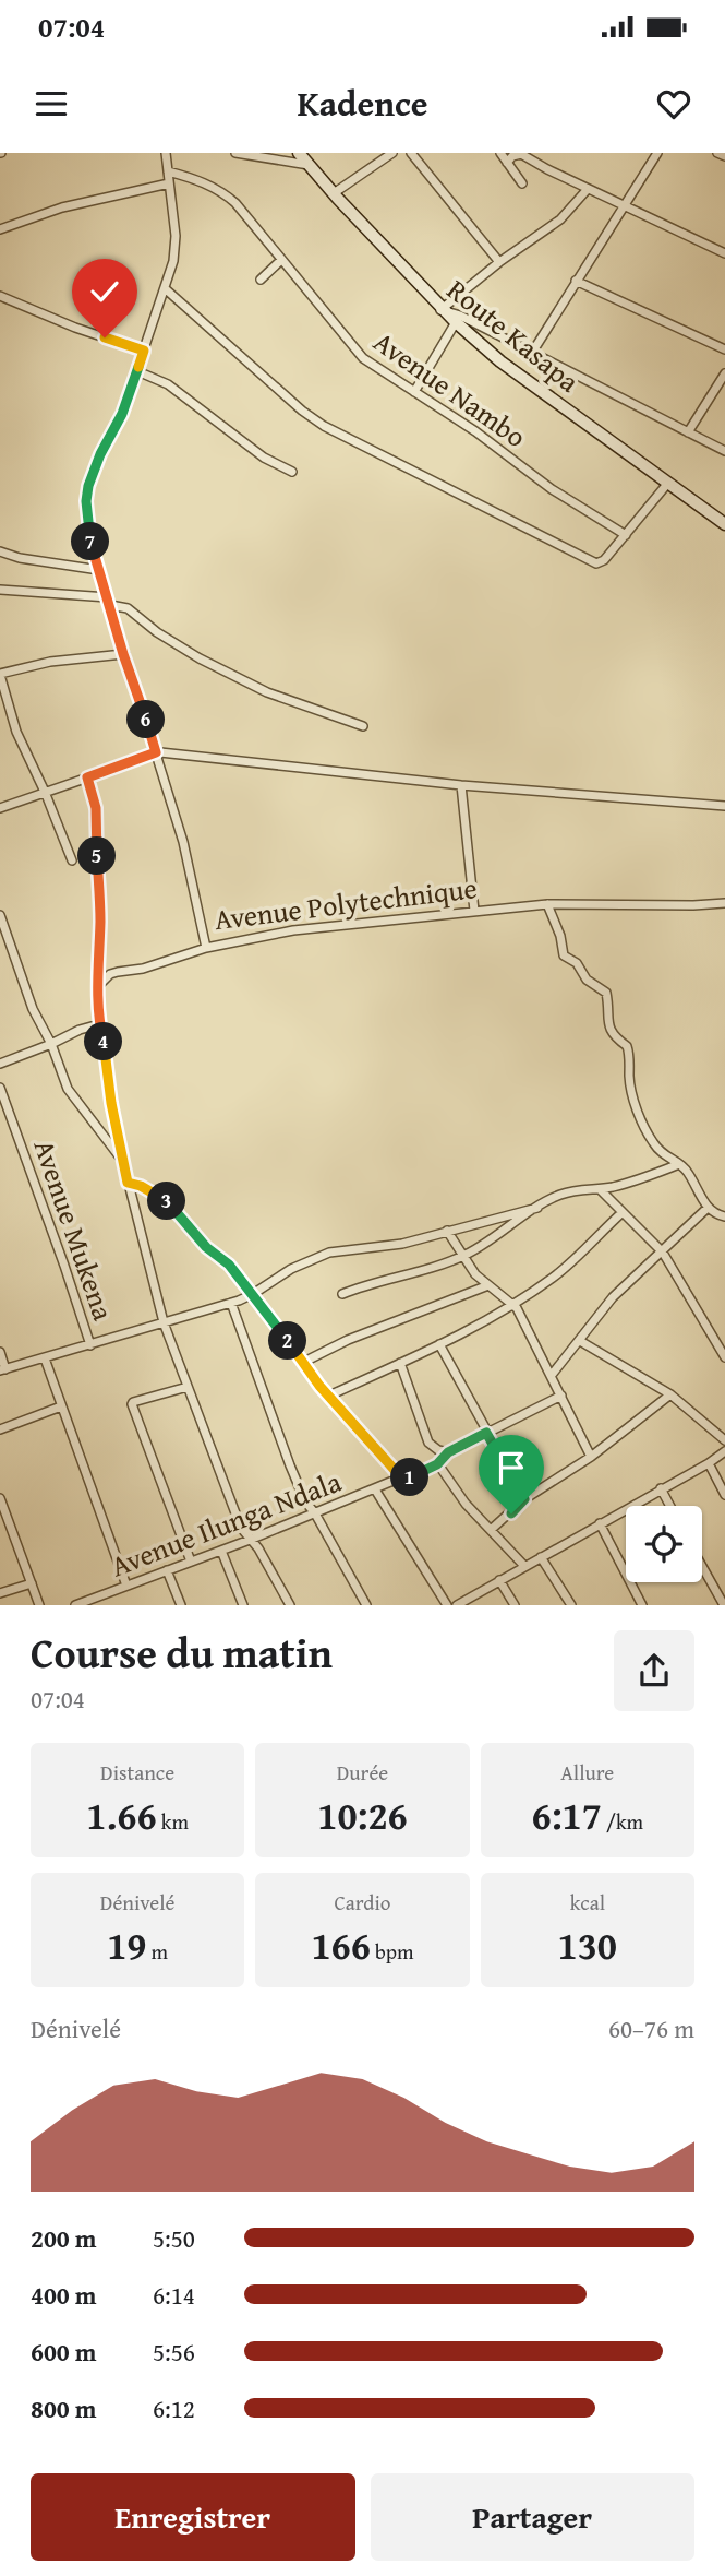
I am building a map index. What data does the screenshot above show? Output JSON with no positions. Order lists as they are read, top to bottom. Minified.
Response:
{"streets":{"main road":["Route Kasapa"],"street":["Avenue Nambo","Avenue Polytechnique","Avenue Mukena","Avenue Ilunga Ndala"]},"crossings":[["Avenue Nambo","Avenue Polytechnique"]],"page":{"status":"07:04","header":"Kadence","pins":["7","6","5","4","3","2","1"],"heading":["Course du matin","07:04"],"stats":[["Distance","1.66 km"],["Durée","10:26"],["Allure","6:17 /km"],["Dénivelé","19 m"],["Cardio","166 bpm"],["kcal","130"]],"chart":["Dénivelé","60–76 m"],"list":[{"name":"200 m","note":"5:50"},{"name":"400 m","note":"6:14"},{"name":"600 m","note":"5:56"},{"name":"800 m","note":"6:12"}],"buttons":["Enregistrer","Partager"]}}
